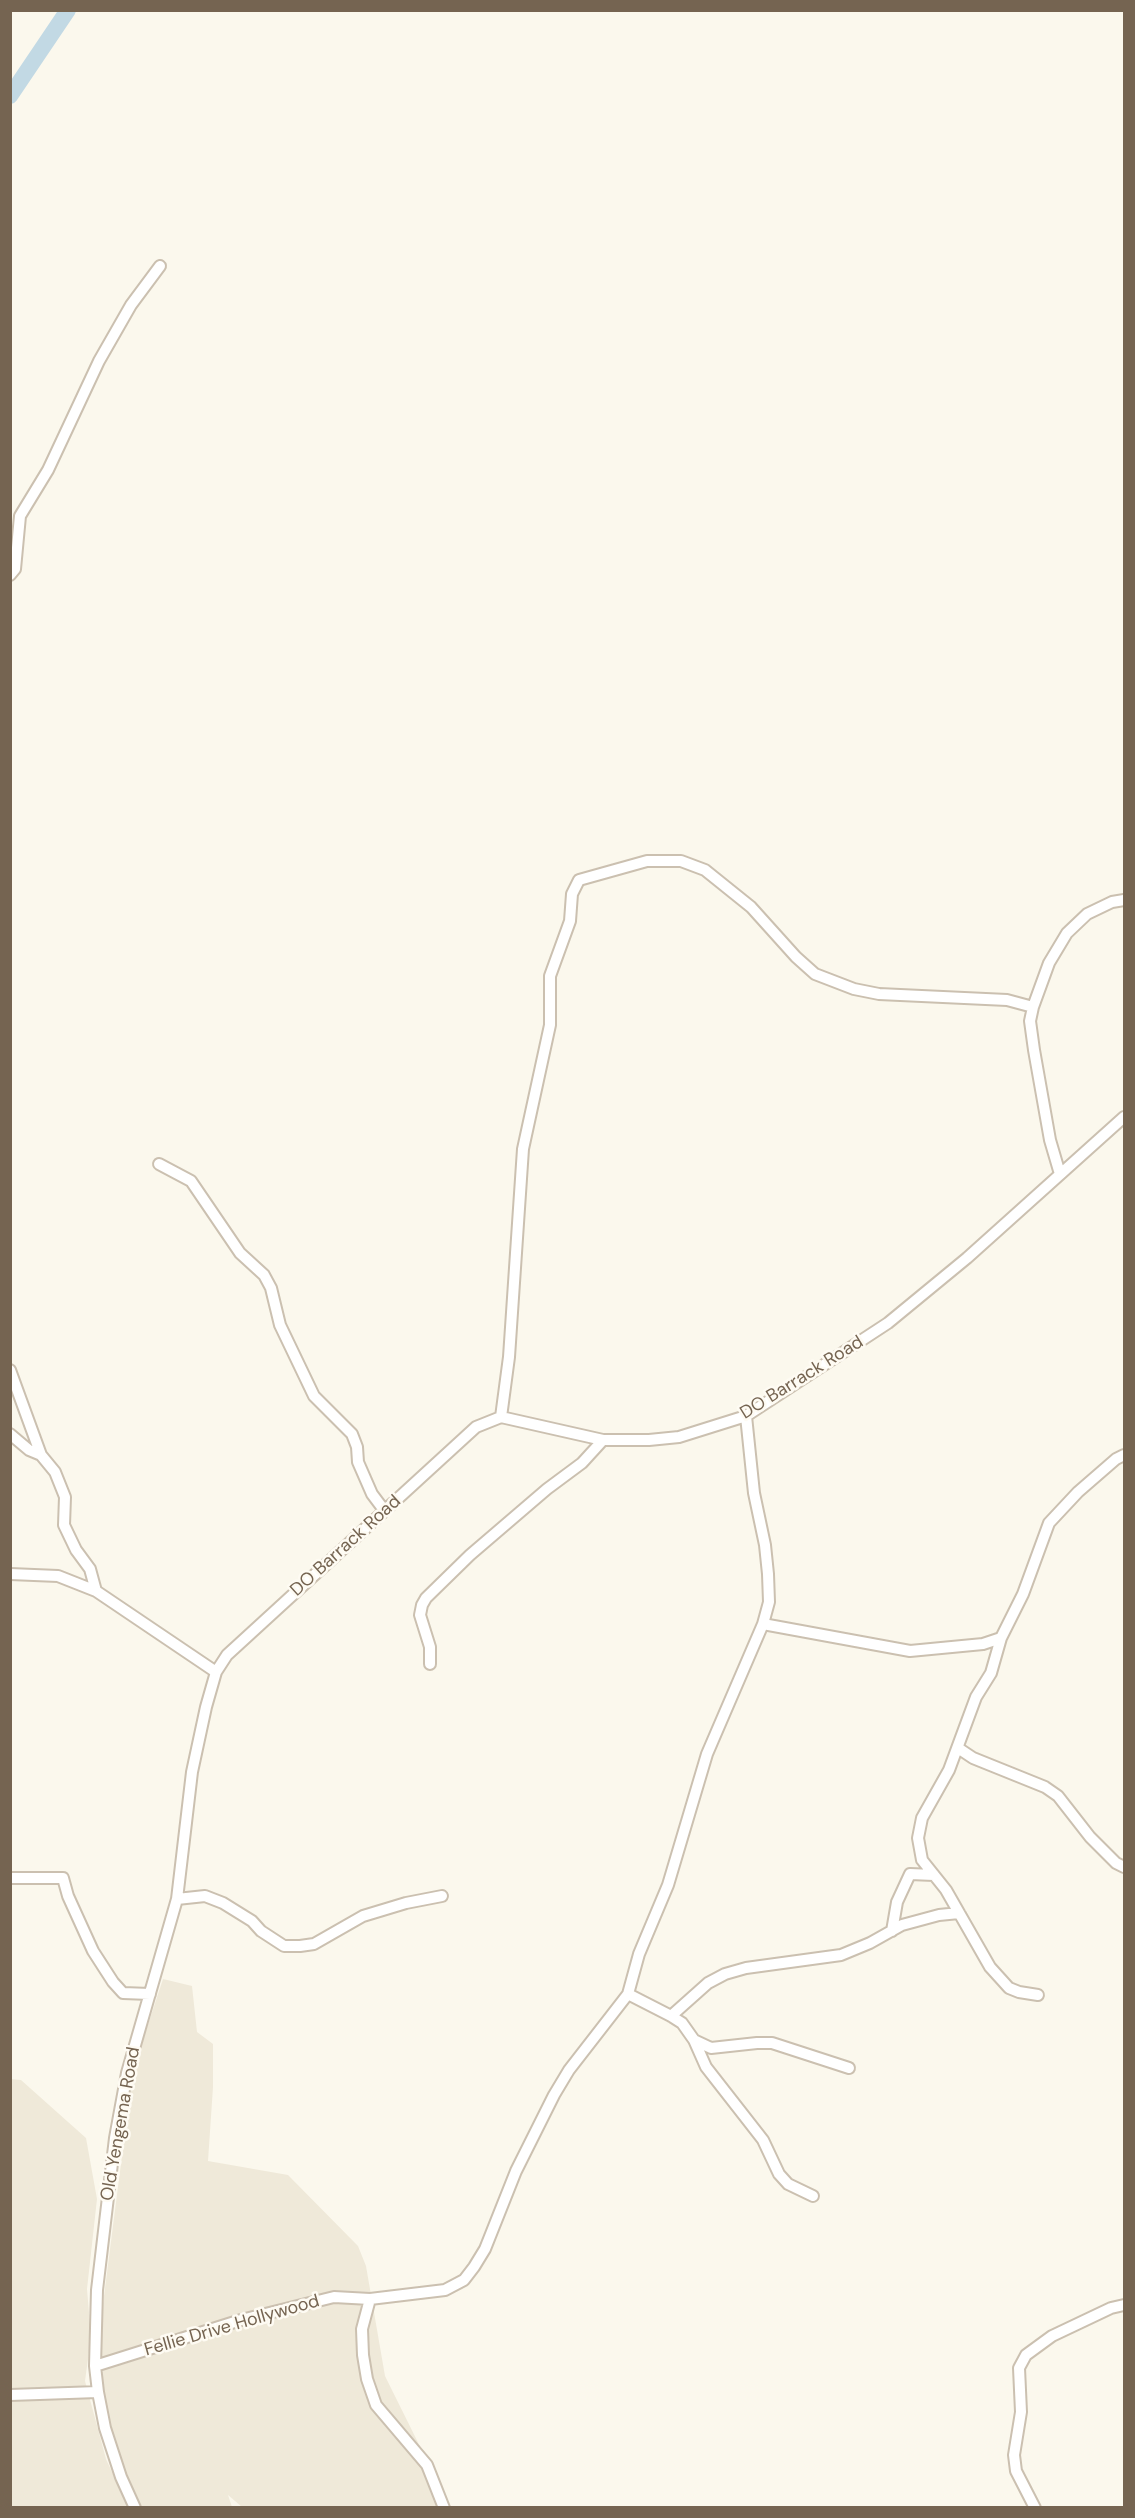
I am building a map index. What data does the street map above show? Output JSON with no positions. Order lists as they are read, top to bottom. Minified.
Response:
{"streets":{"street":["DO Barrack Road","Old Yengema Road","Fellie Drive Hollywood"]},"crossings":[["DO Barrack Road","Old Yengema Road"],["Old Yengema Road","Fellie Drive Hollywood"]]}
